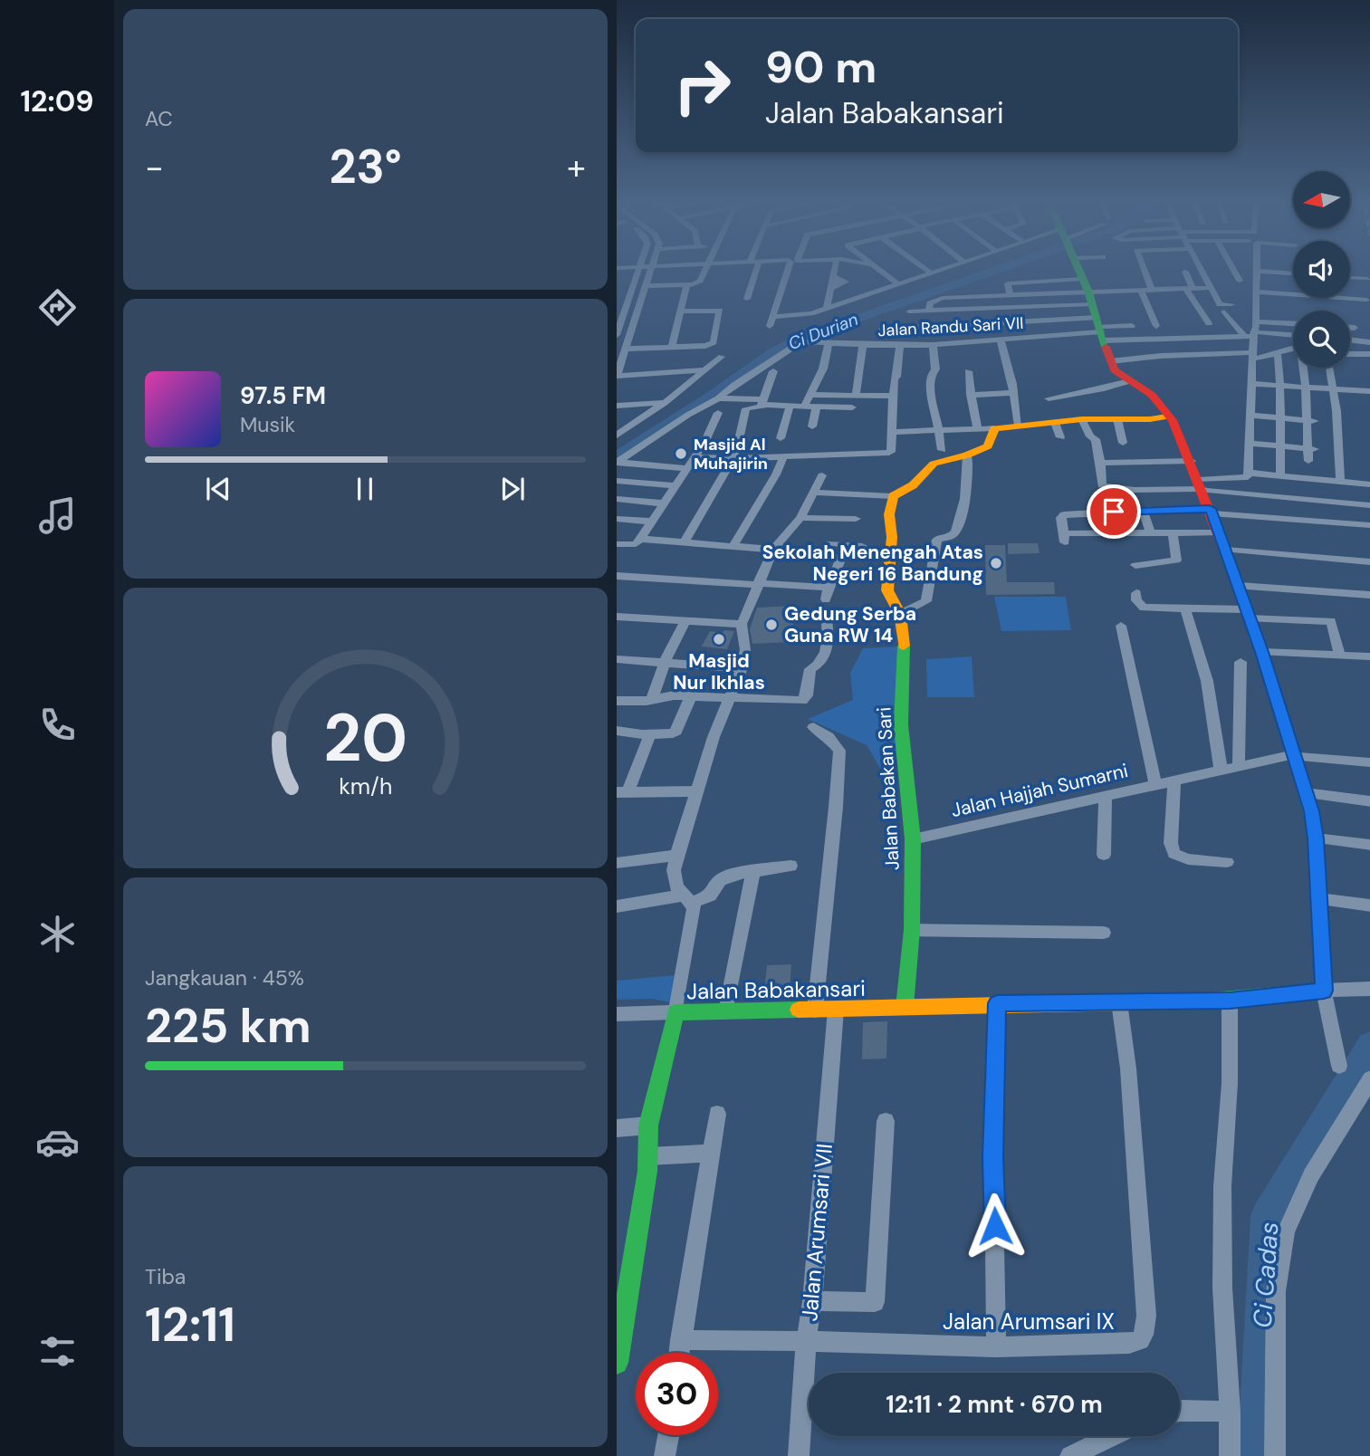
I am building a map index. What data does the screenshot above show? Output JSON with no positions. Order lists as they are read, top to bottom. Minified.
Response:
{"streets":{"street":["Jalan Randu Sari VII","Jalan Babakan Sari","Jalan Hajjah Sumarni","Jalan Babakansari","Jalan Arumsari VII","Jalan Arumsari IX"]},"crossings":[["Jalan Babakan Sari","Jalan Hajjah Sumarni"],["Jalan Babakan Sari","Jalan Babakansari"],["Jalan Babakansari","Jalan Arumsari VII"],["Jalan Babakansari","Jalan Arumsari IX"],["Jalan Arumsari VII","Jalan Arumsari IX"]],"water":["Ci Durian","Ci Cadas"],"places":["Masjid Al Muhajirin","Sekolah Menengah Atas Negeri 16 Bandung","Gedung Serba Guna RW 14","Masjid Nur Ikhlas"],"north":"left","page":{"tabs":"12:09","tile":["AC",["Jangkauan · 45%","225 km"],["Tiba","12:11"]],"turn":["90 m","Jalan Babakansari"],"heat":["−","23°","+"],"song":["97.5 FM","Musik"],"limit":"30","trip":"12:11 · 2 mnt · 670 m","gauge":["20","km/h"]}}
